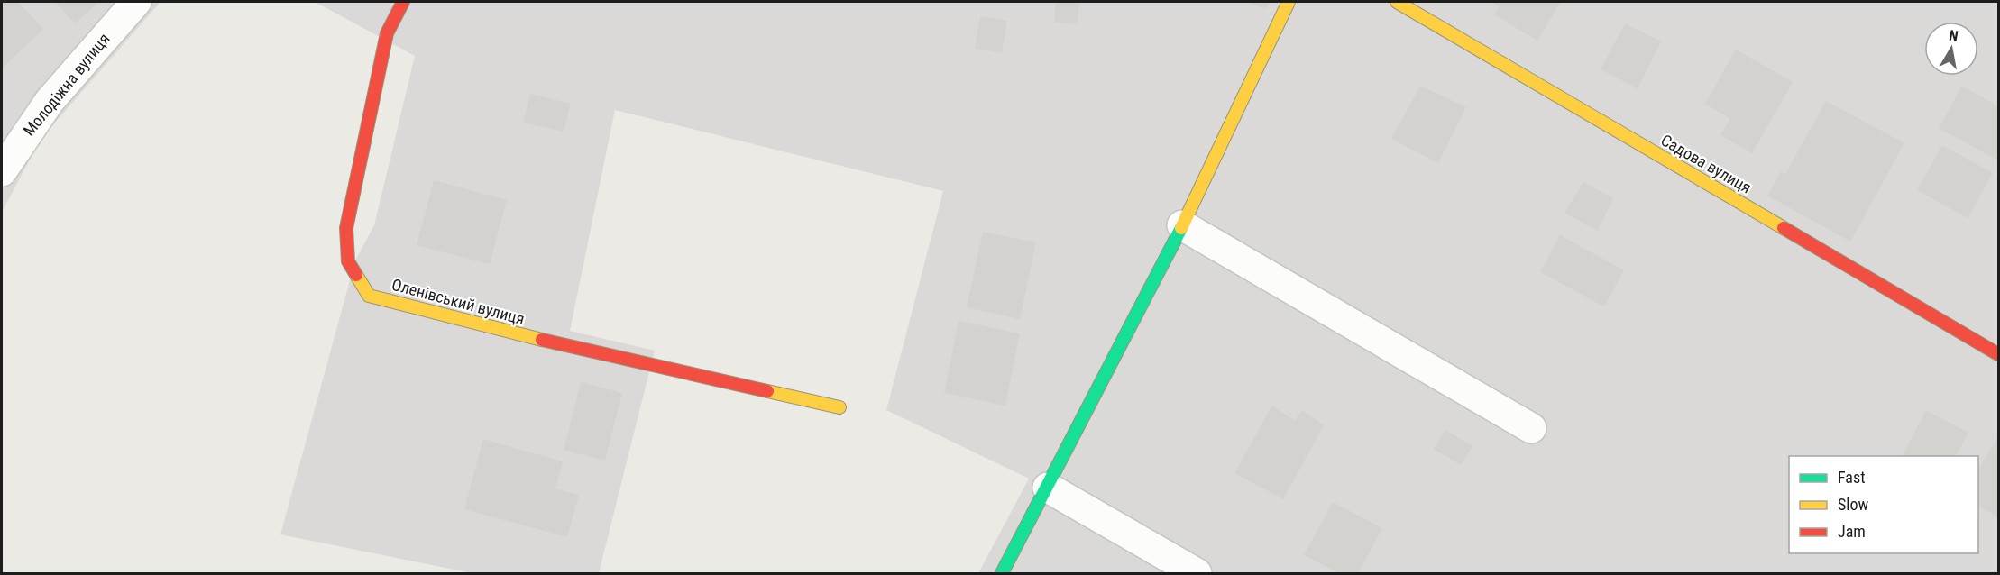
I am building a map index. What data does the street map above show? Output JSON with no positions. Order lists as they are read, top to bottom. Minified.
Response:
{"streets":{"street":["Молодіжна вулиця","Садова вулиця","Оленівський вулиця"]},"legend":["Fast","Slow","Jam"],"north":"top"}
